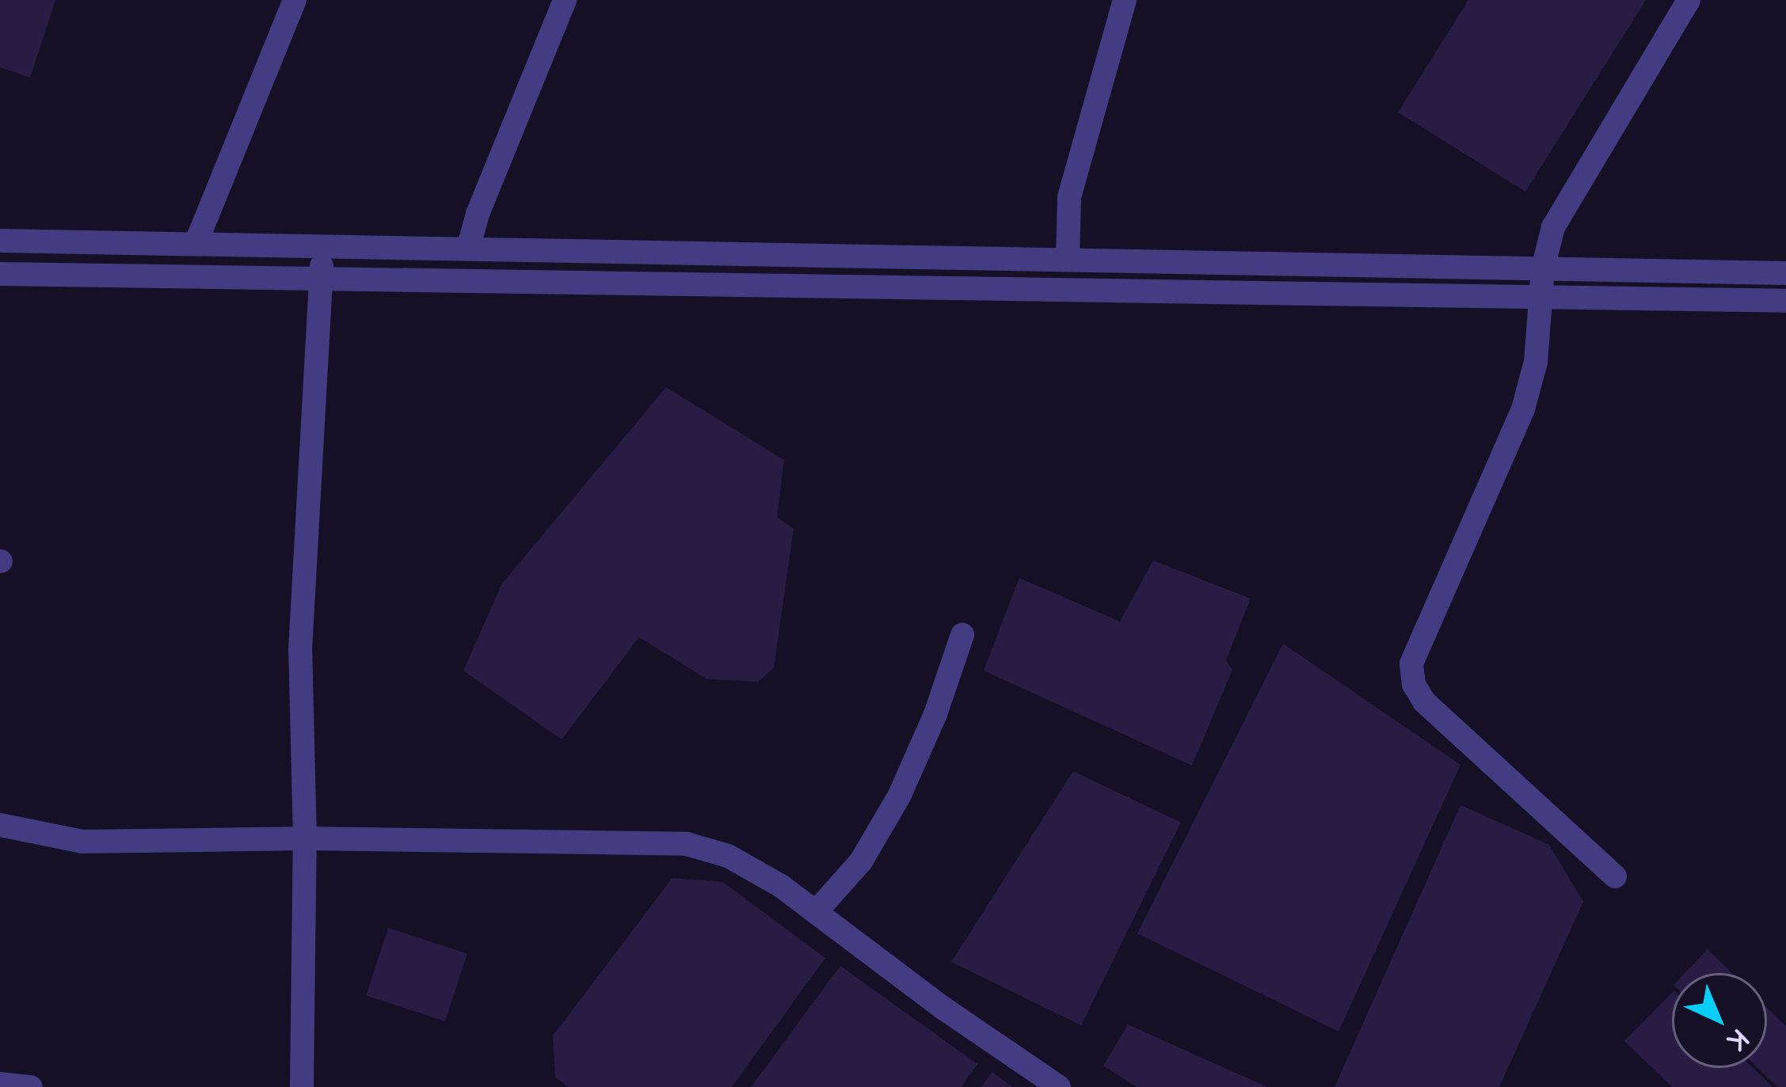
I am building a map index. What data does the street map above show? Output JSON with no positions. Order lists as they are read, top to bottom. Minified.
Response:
{"north":"bottom right"}
